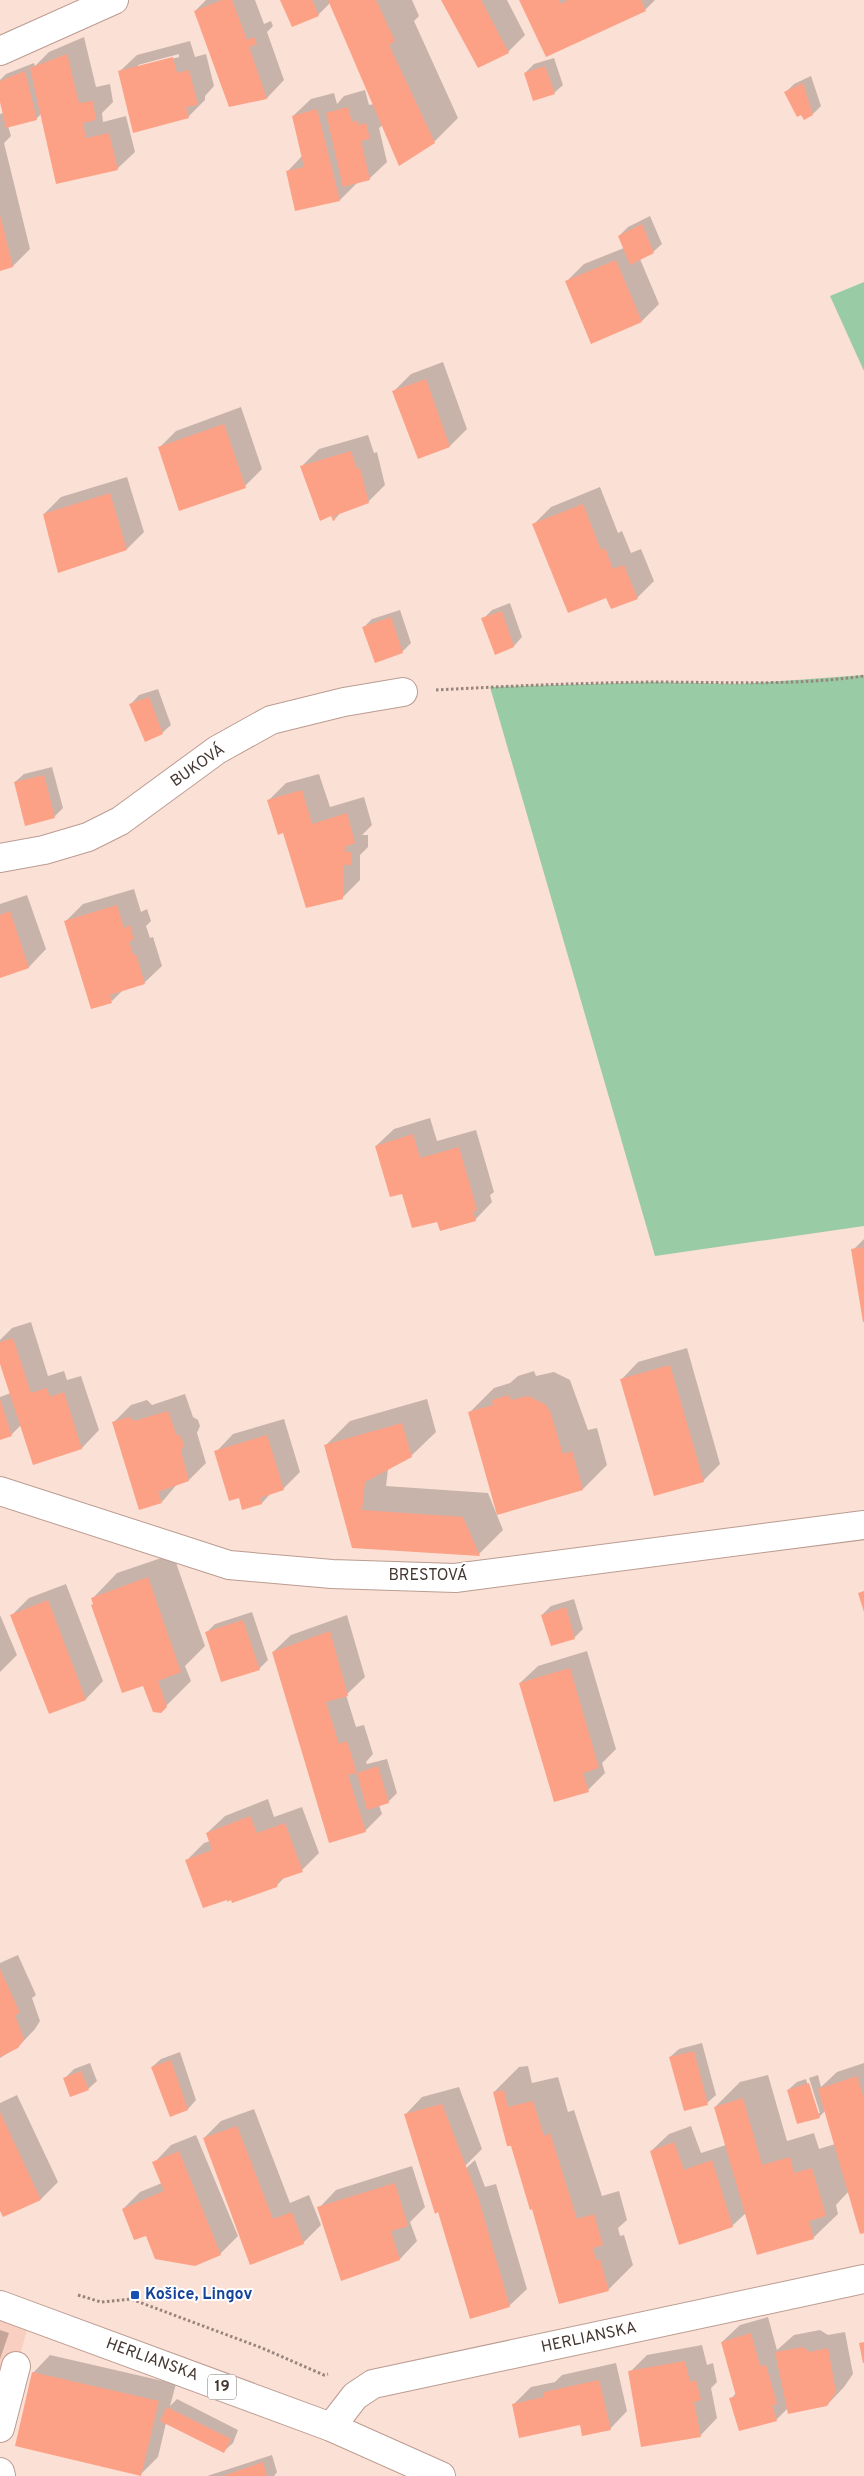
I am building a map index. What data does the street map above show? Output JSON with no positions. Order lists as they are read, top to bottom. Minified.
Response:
{"streets":{"street":["BUKOVÁ","BRESTOVÁ","HERLIANSKA","19"]},"places":{"transit":["Košice, Lingov"]}}
